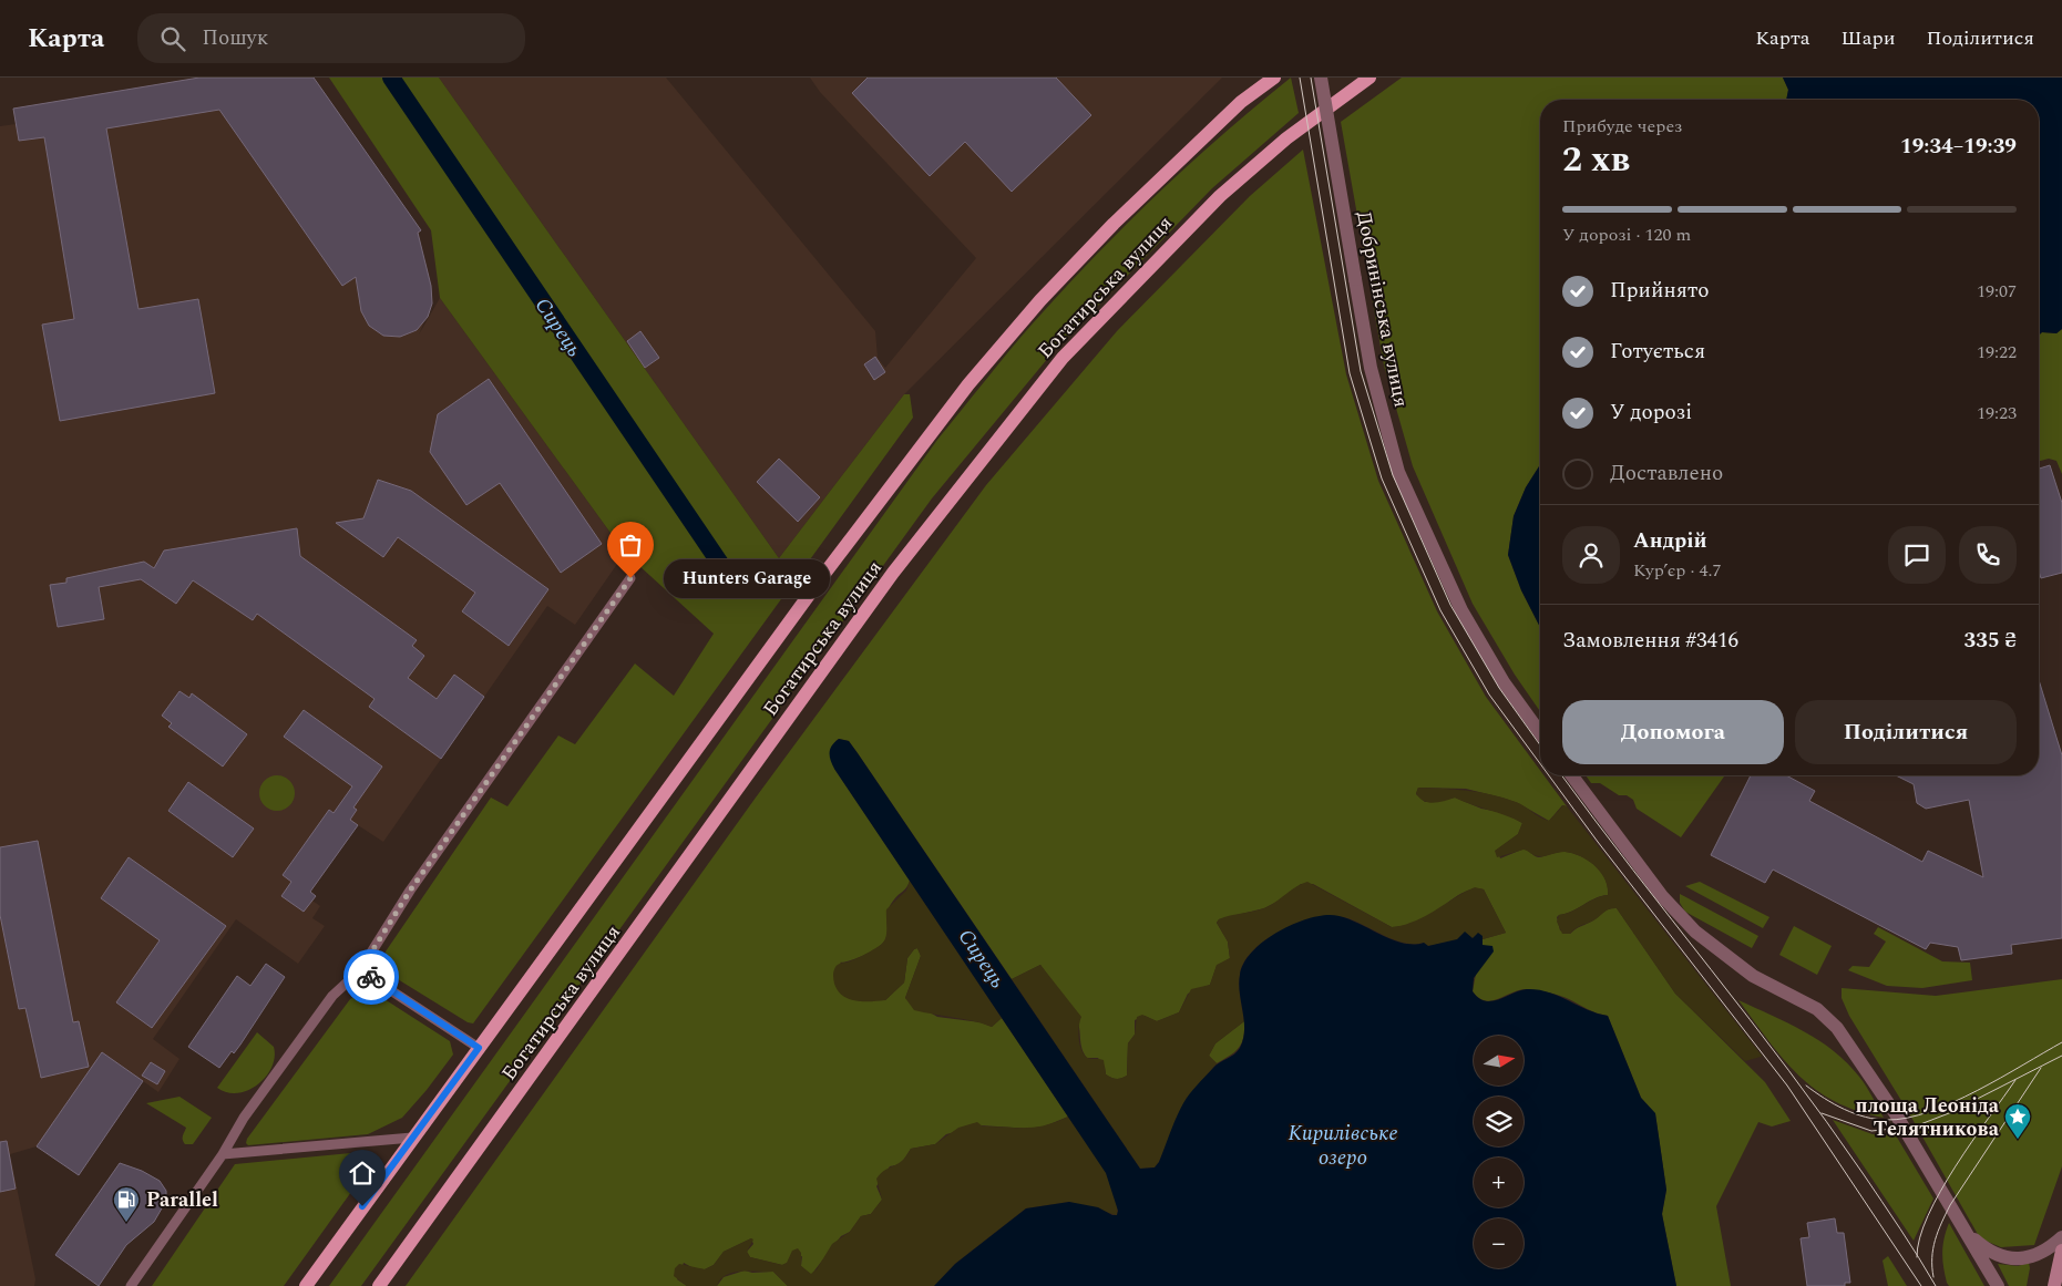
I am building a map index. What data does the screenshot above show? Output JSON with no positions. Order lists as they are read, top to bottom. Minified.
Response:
{"streets":{"main road":["Богатирська вулиця"],"street":["Добринінська вулиця"]},"water":["Сирець","Кирилівське озеро"],"places":{"other":["Hunters Garage"],"place":["площа Леоніда Телятникова"],"fuel station":["Parallel"]},"north":"right","page":{"header":"Карта","search":"Пошук","nav":["Карта","Шари","Поділитися"],"heading":["2 хв","Прибуде через","19:34–19:39"],"panel":["Андрій","Кур’єр · 4.7","Замовлення #3416","335 ₴"],"bar":"У дорозі · 120 m","list":[["Прийнято","19:07"],["Готується","19:22"],["У дорозі","19:23"],"Доставлено"],"bubble":"Hunters Garage","buttons":["Допомога","Поділитися"],"map_buttons":["+","−"]}}
